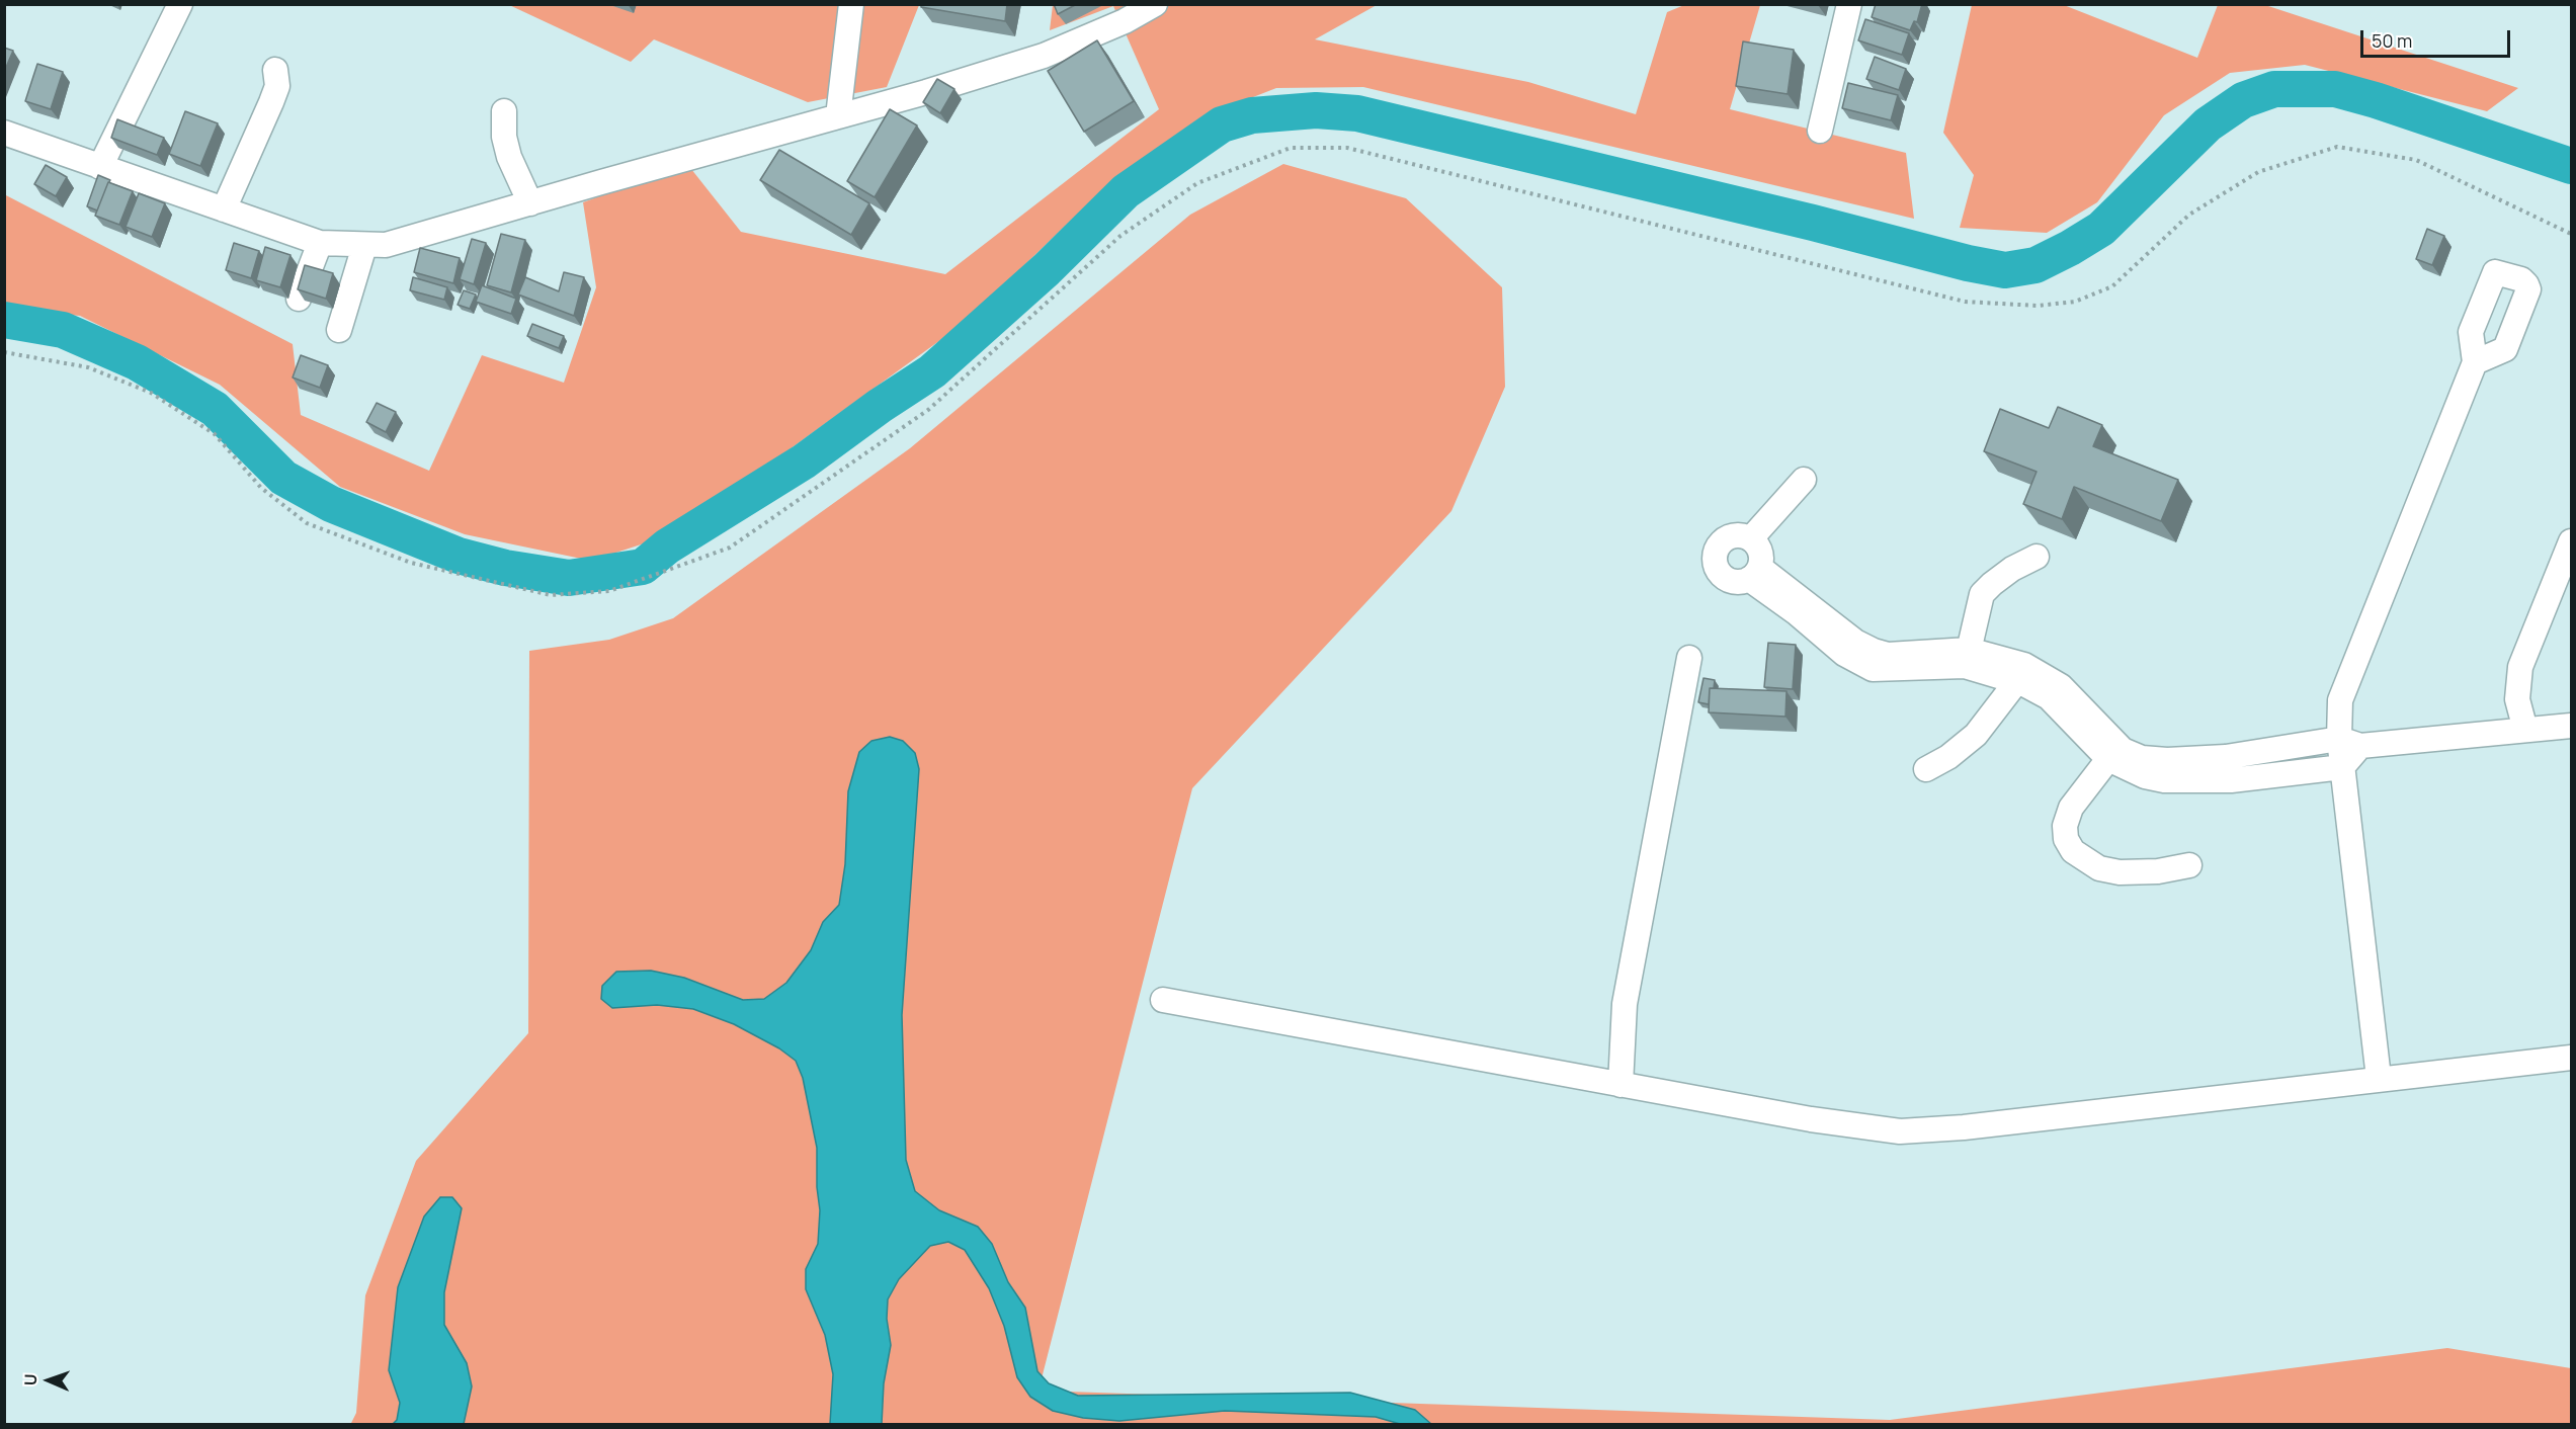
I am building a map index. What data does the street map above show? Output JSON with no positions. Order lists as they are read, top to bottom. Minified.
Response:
{"scale_bar":"50 m","north":"left"}
